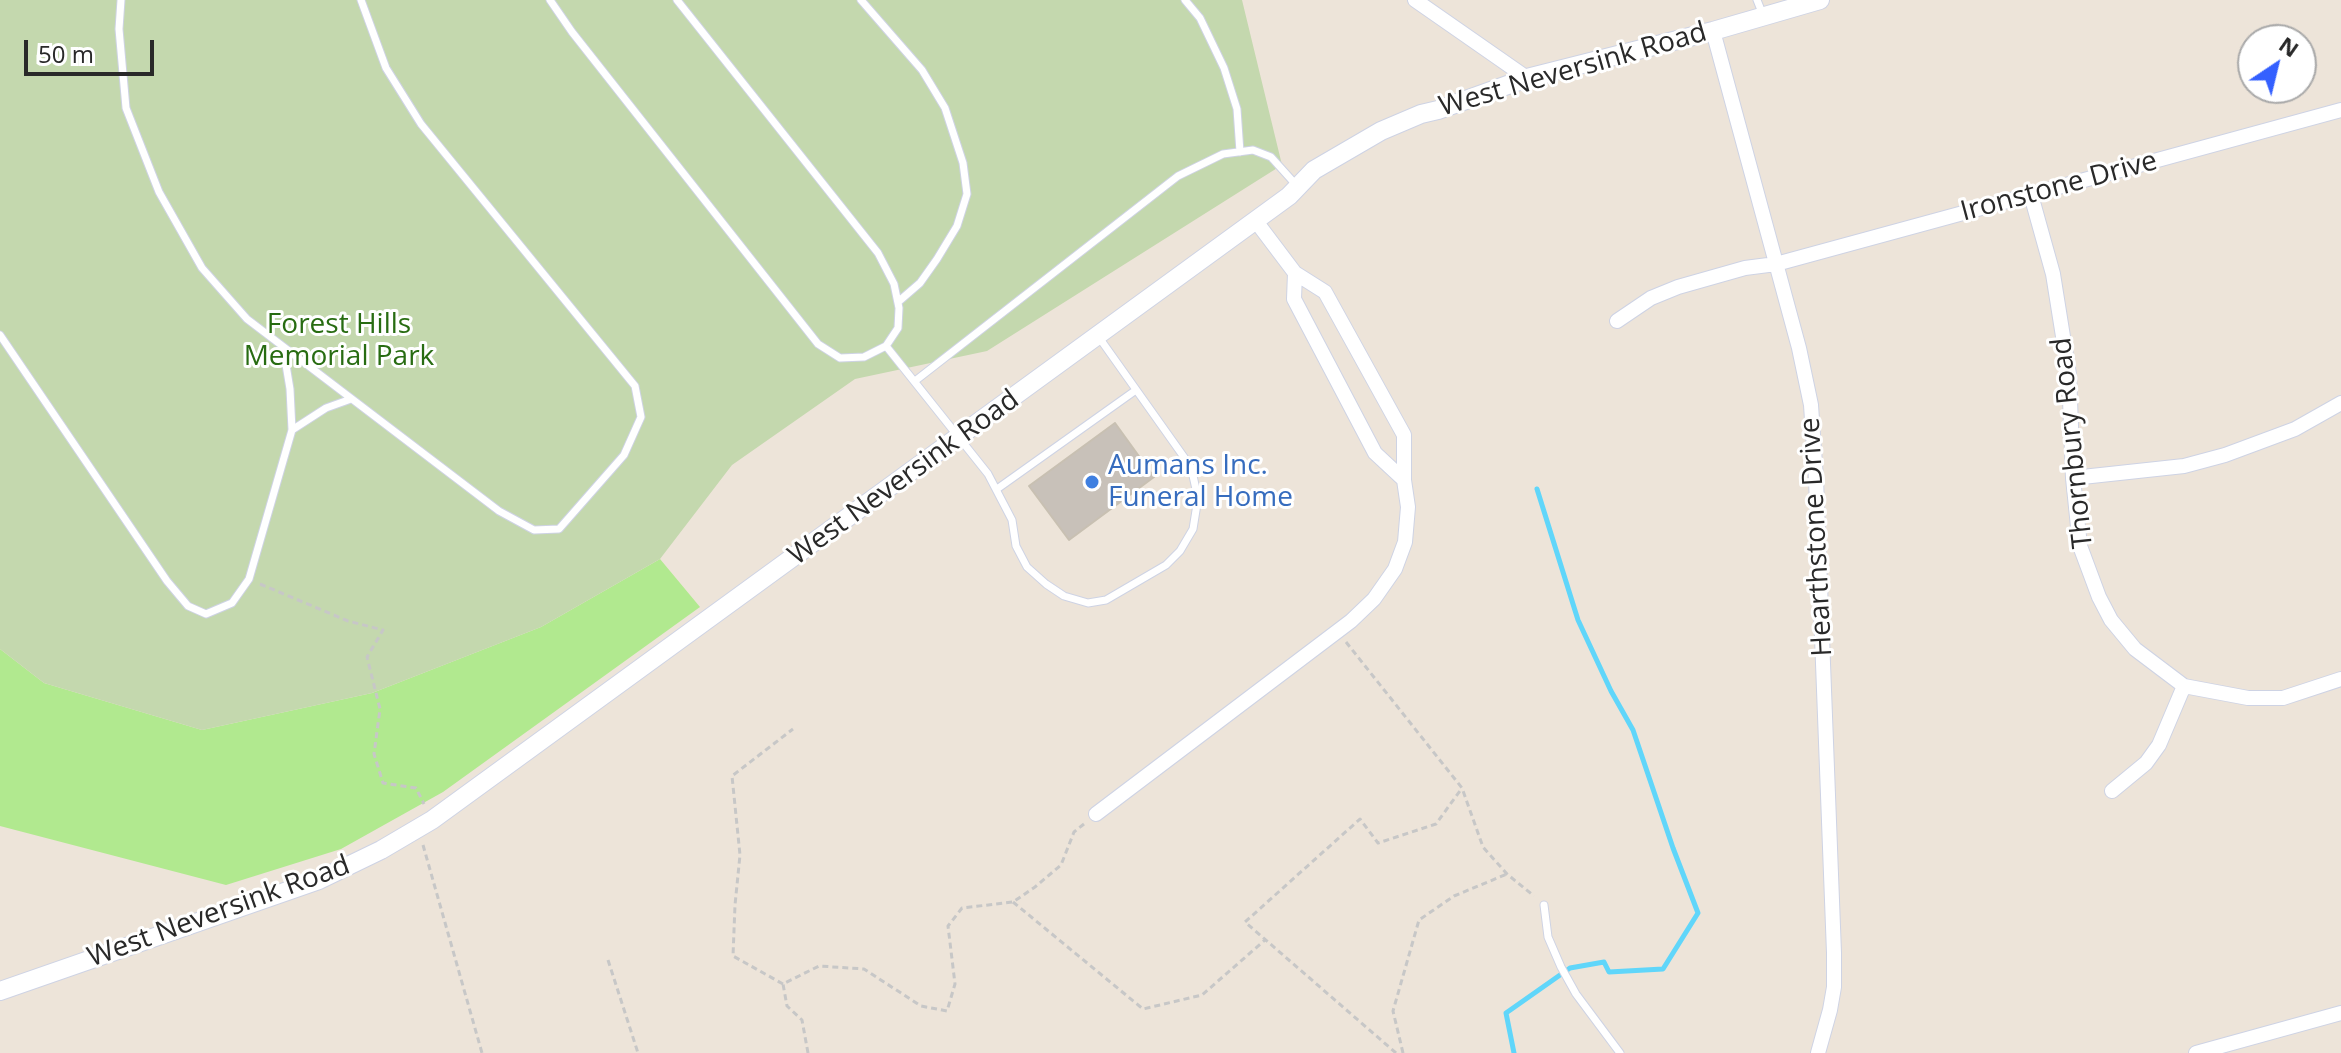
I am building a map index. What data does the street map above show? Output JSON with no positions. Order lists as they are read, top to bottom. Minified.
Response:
{"streets":{"street":["West Neversink Road","Ironstone Drive","Thornbury Road","Hearthstone Drive"]},"crossings":[["West Neversink Road","Hearthstone Drive"],["Ironstone Drive","Thornbury Road"],["Ironstone Drive","Hearthstone Drive"]],"parks":["Forest Hills Memorial Park"],"places":["Aumans Inc. Funeral Home"],"scale_bar":"50 m","north":"top right"}
